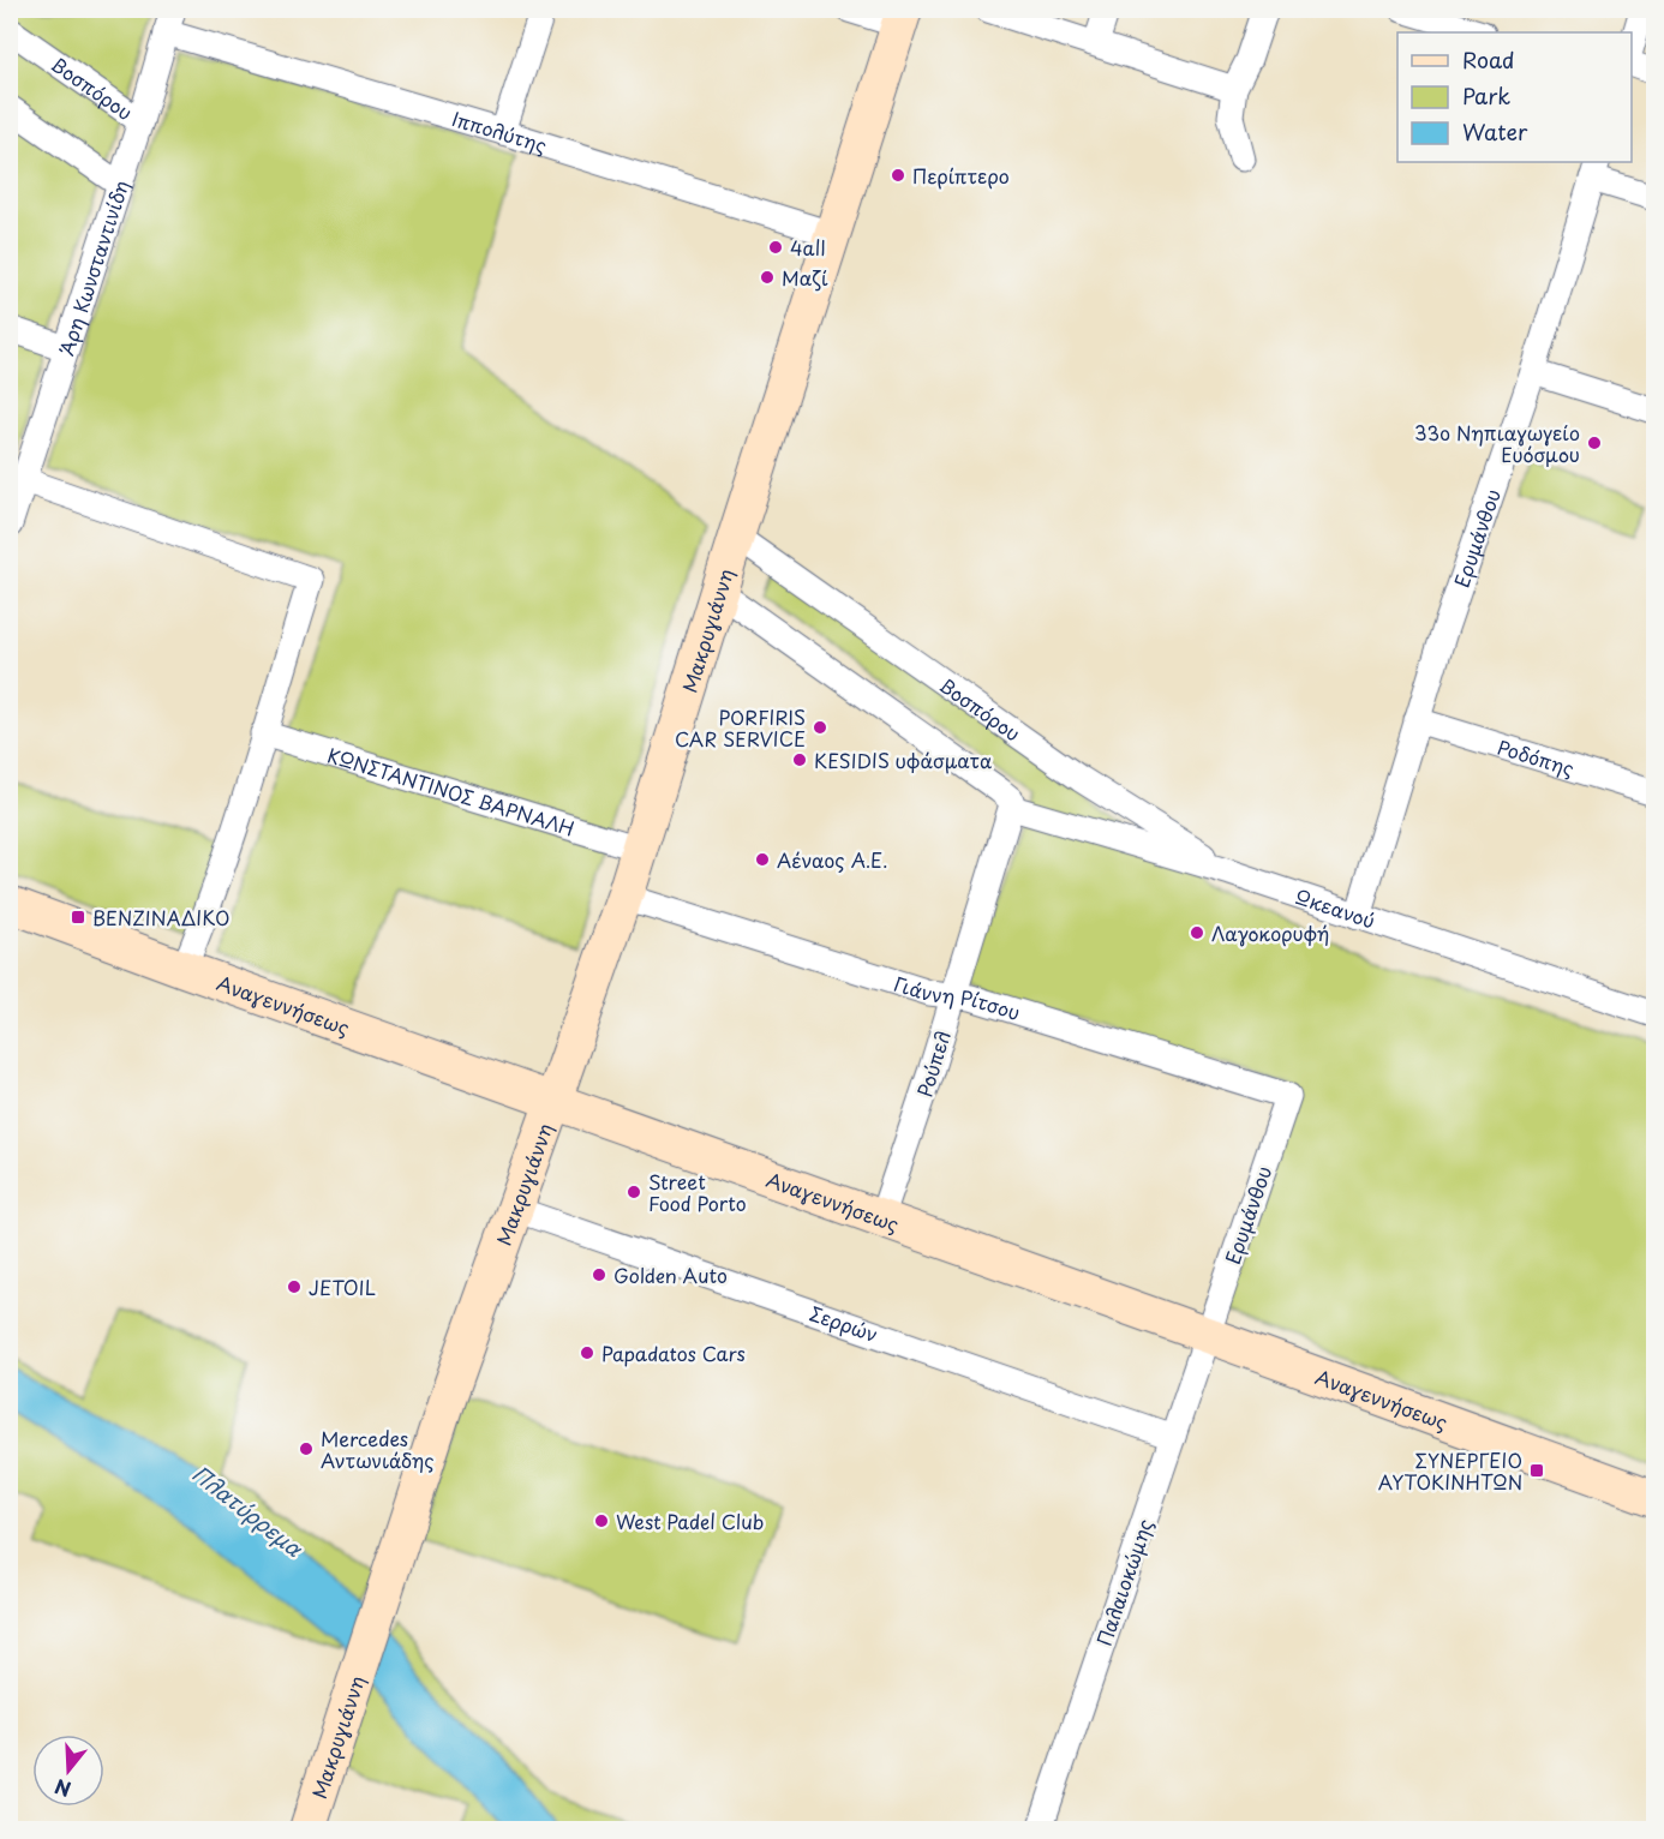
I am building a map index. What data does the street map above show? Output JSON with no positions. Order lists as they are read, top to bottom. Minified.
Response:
{"streets":{"street":["Βοσπόρου","Ιππολύτης","Άρη Κωνσταντινίδη","Ερυμάνθου","Μακρυγιάννη","Ροδόπης","ΚΩΝΣΤΑΝΤΙΝΟΣ ΒΑΡΝΑΛΗ","Ωκεανού","Γιάννη Ρίτσου","Αναγεννήσεως","Ρούπελ","Σερρών","Παλαιοκώμης"]},"crossings":[["Βοσπόρου","Άρη Κωνσταντινίδη"],["Βοσπόρου","Μακρυγιάννη"],["Βοσπόρου","Ωκεανού"],["Ιππολύτης","Άρη Κωνσταντινίδη"],["Ιππολύτης","Μακρυγιάννη"],["Ερυμάνθου","Ροδόπης"],["Ερυμάνθου","Ωκεανού"],["Ερυμάνθου","Γιάννη Ρίτσου"],["Ερυμάνθου","Αναγεννήσεως"],["Ερυμάνθου","Παλαιοκώμης"],["Μακρυγιάννη","ΚΩΝΣΤΑΝΤΙΝΟΣ ΒΑΡΝΑΛΗ"],["Μακρυγιάννη","Γιάννη Ρίτσου"],["Μακρυγιάννη","Αναγεννήσεως"],["Μακρυγιάννη","Σερρών"],["Ωκεανού","Ρούπελ"],["Γιάννη Ρίτσου","Ρούπελ"],["Αναγεννήσεως","Ρούπελ"],["Αναγεννήσεως","Παλαιοκώμης"],["Σερρών","Παλαιοκώμης"]],"water":["Πλατύρρεμα"],"places":{"other":["Περίπτερο","4all","Μαζί","33ο Νηπιαγωγείο Ευόσμου","PORFIRIS CAR SERVICE","KESIDIS υφάσματα","Αέναος Α.Ε.","Λαγοκορυφή","Street Food Porto","Golden Auto","JETOIL","Papadatos Cars","Mercedes Αντωνιάδης","West Padel Club"],"transit":["ΒΕΝΖΙΝΑΔΙΚΟ","ΣΥΝΕΡΓΕΙΟ ΑΥΤΟΚΙΝΗΤΩΝ"]},"legend":["Road","Park","Water"],"north":"bottom"}
